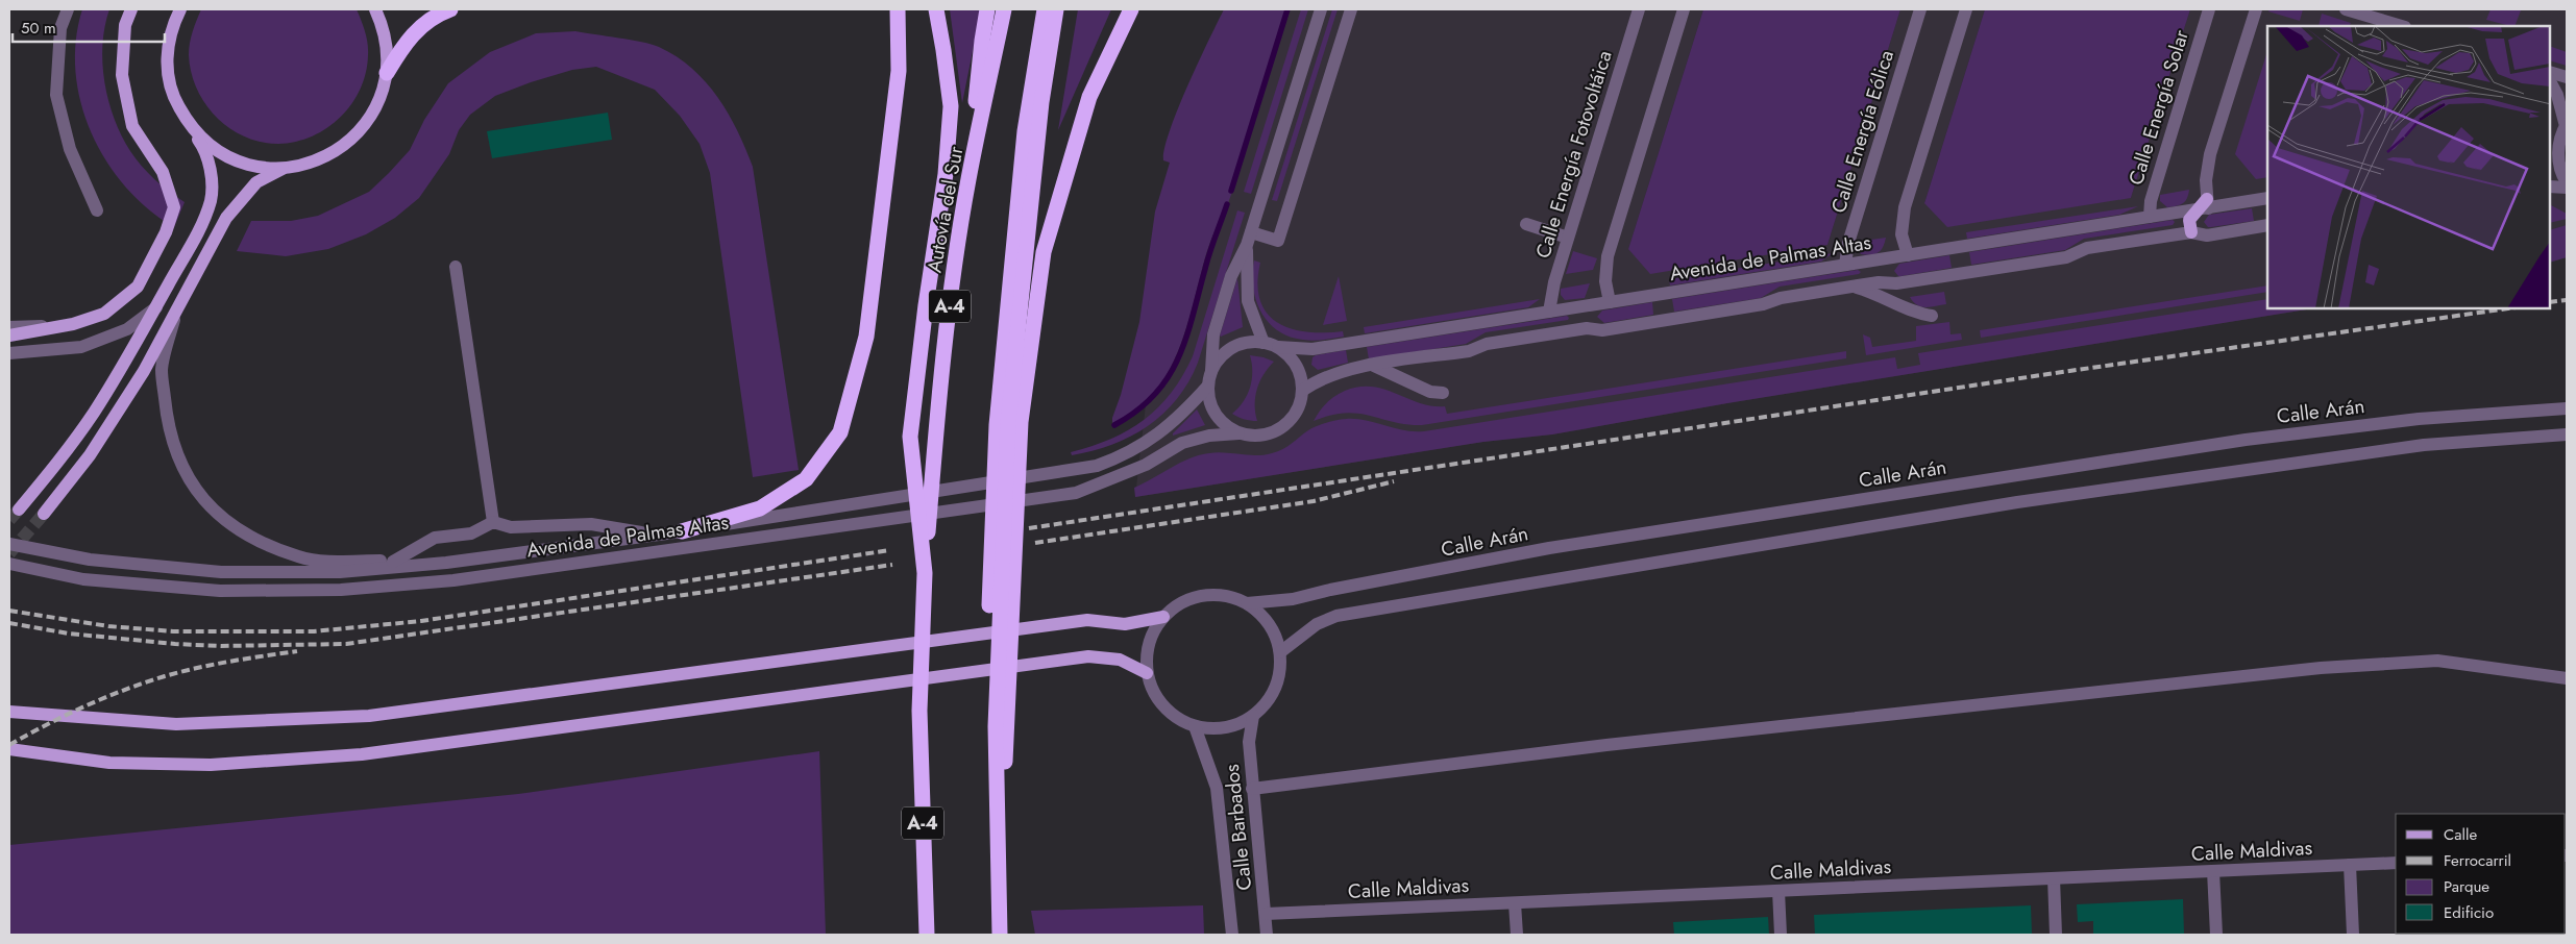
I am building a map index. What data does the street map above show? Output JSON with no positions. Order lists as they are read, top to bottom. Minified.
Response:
{"streets":{"highway":["Autovía del Sur","A-4"],"street":["Calle Energía Solar","Calle Energía Eólica","Calle Energía Fotovoltáica","Avenida de Palmas Altas","Calle Arán","Calle Barbados","Calle Maldivas"]},"crossings":[["Calle Energía Solar","Avenida de Palmas Altas"],["Calle Energía Eólica","Avenida de Palmas Altas"],["Calle Energía Fotovoltáica","Avenida de Palmas Altas"],["Autovía del Sur","A-4"],["Calle Arán","Calle Barbados"],["Calle Barbados","Calle Maldivas"]],"legend":["Calle","Ferrocarril","Parque","Edificio"],"scale_bar":"50 m"}
